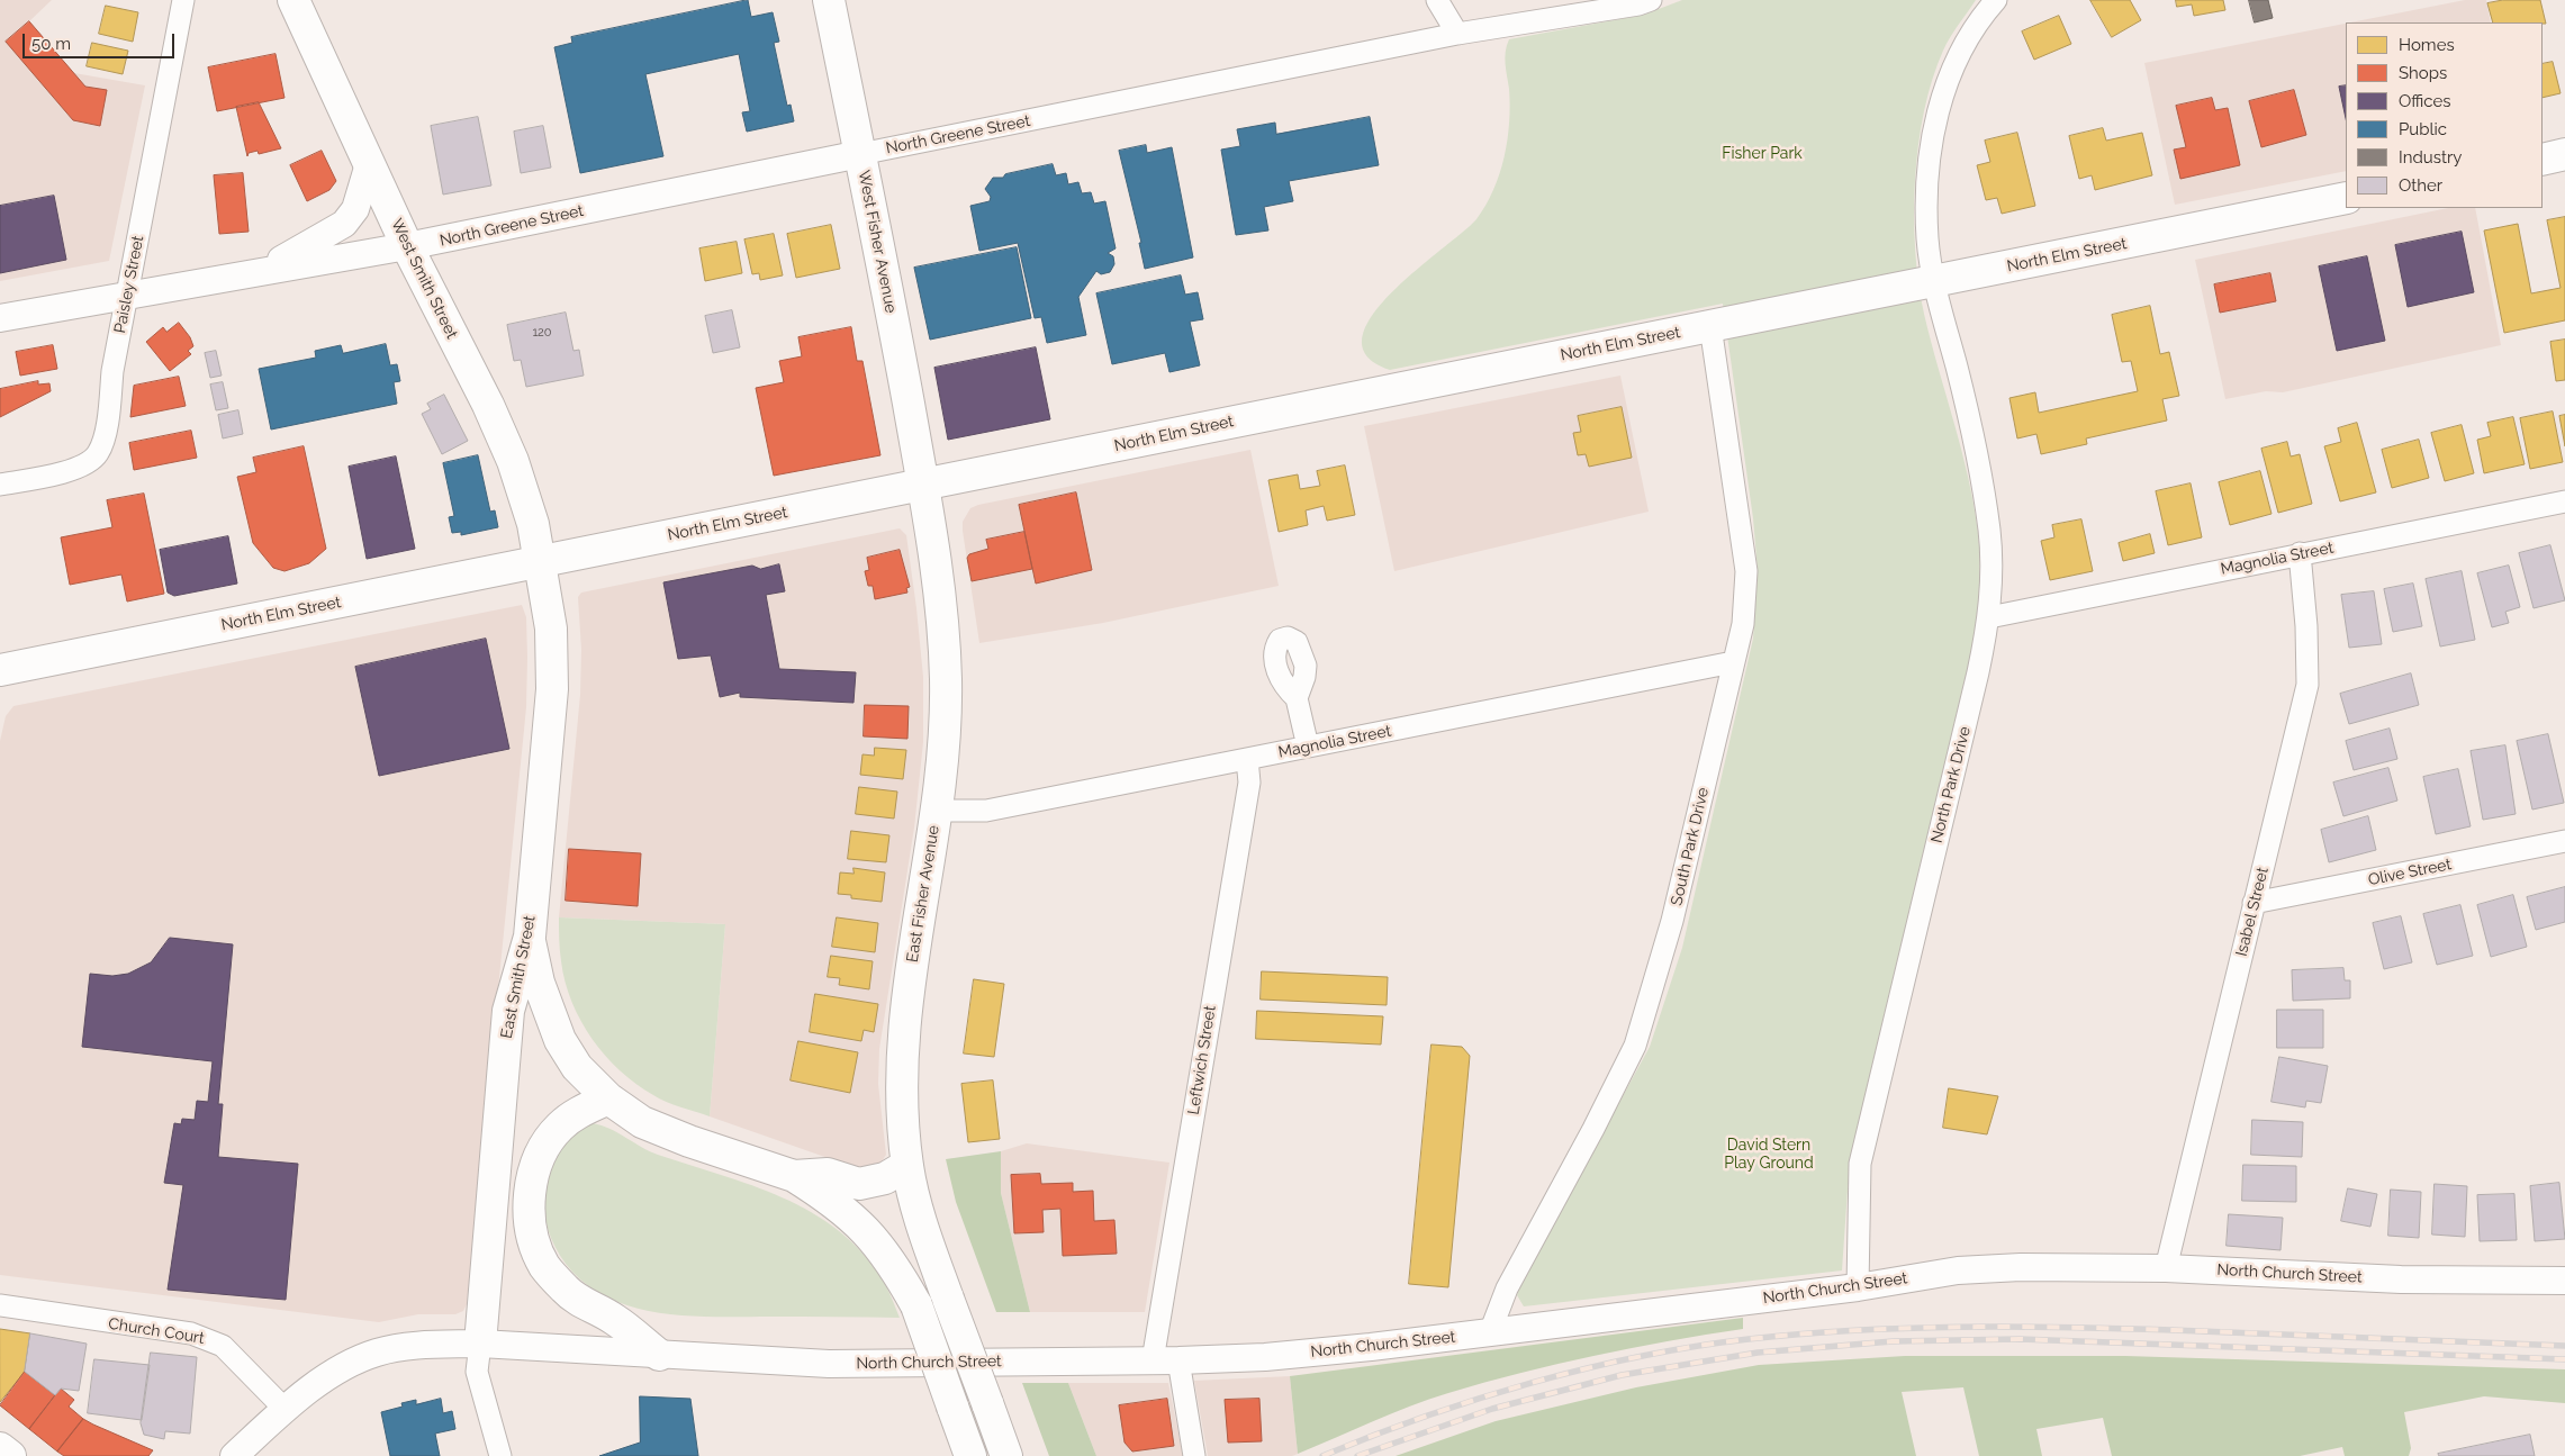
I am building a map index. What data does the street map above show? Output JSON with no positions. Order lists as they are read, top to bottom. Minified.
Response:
{"streets":{"main road":["West Fisher Avenue","North Elm Street","West Smith Street","East Fisher Avenue","East Smith Street"],"street":["North Greene Street","Paisley Street","Magnolia Street","North Park Drive","South Park Drive","Olive Street","Isabel Street","Leftwich Street","North Church Street","Church Court"]},"crossings":[["North Greene Street","West Fisher Avenue"],["North Greene Street","West Smith Street"],["North Greene Street","Paisley Street"],["West Fisher Avenue","North Elm Street"],["West Fisher Avenue","East Fisher Avenue"],["North Elm Street","West Smith Street"],["North Elm Street","North Park Drive"],["North Elm Street","South Park Drive"],["North Elm Street","East Fisher Avenue"],["North Elm Street","East Smith Street"],["West Smith Street","East Smith Street"],["Magnolia Street","North Park Drive"],["Magnolia Street","South Park Drive"],["Magnolia Street","East Fisher Avenue"],["Magnolia Street","Isabel Street"],["Magnolia Street","Leftwich Street"],["North Park Drive","North Church Street"],["South Park Drive","North Church Street"],["Olive Street","Isabel Street"],["Isabel Street","North Church Street"],["East Smith Street","North Church Street"],["Leftwich Street","North Church Street"],["North Church Street","Church Court"]],"parks":["Fisher Park","David Stern Play Ground"],"house_numbers":["120"],"legend":["Homes","Shops","Offices","Public","Industry","Other"],"scale_bar":"50 m"}
